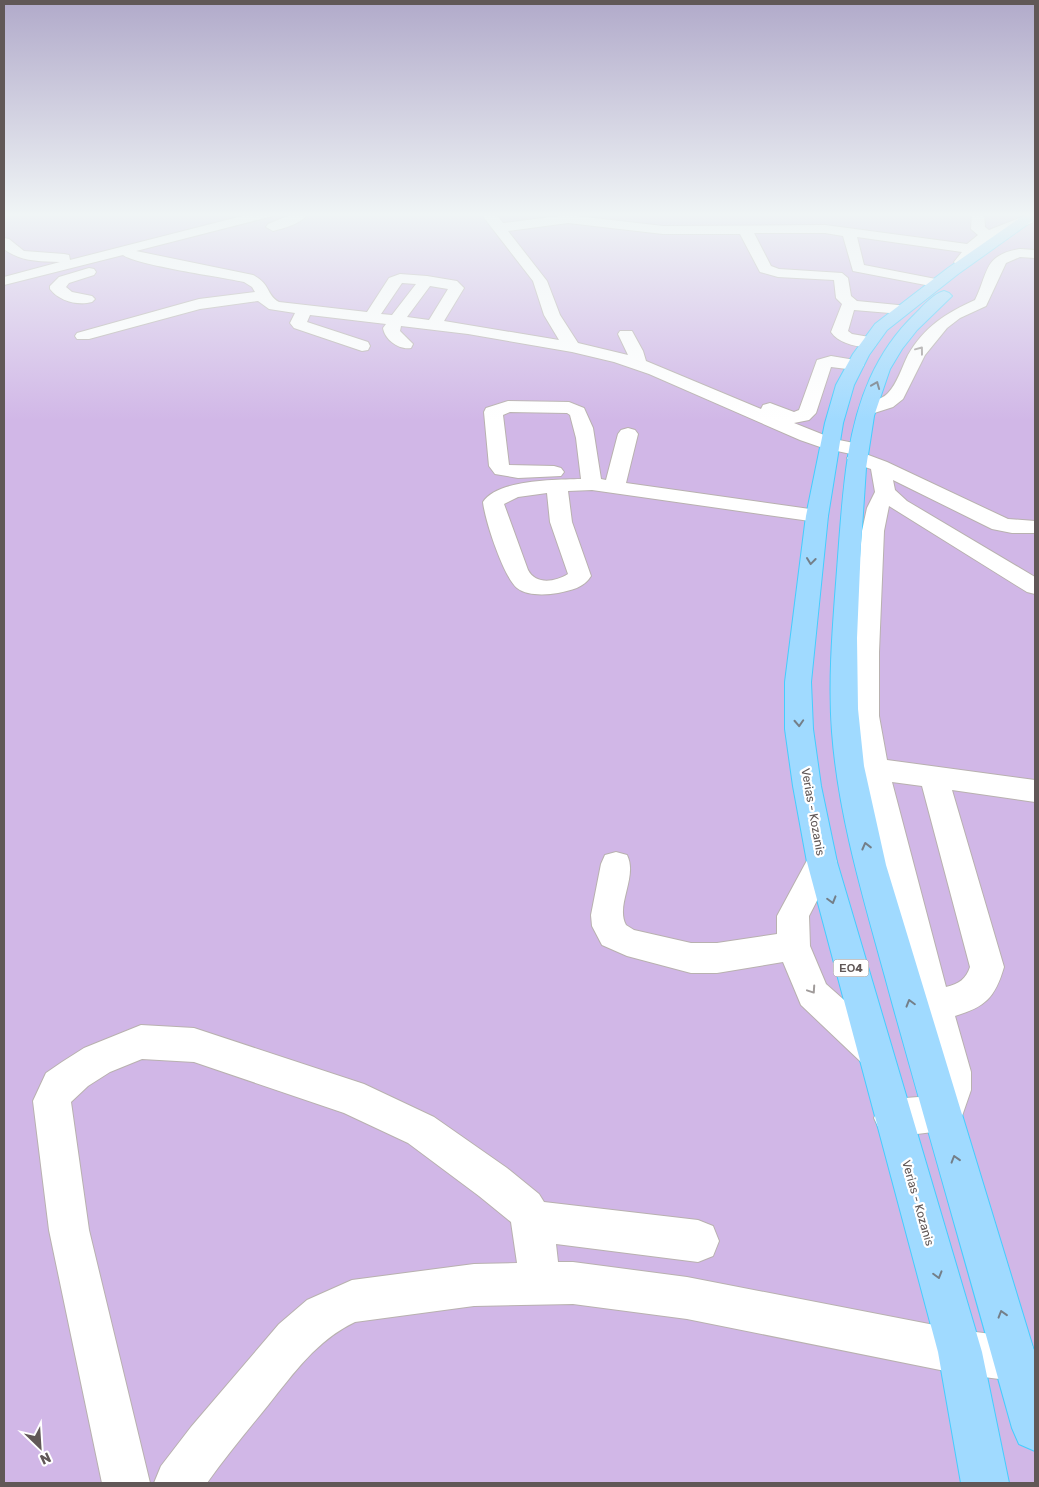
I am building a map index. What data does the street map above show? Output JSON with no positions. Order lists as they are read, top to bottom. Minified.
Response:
{"streets":{"main road":["Verias - Kozanis","ΕΟ4"]},"north":"bottom right"}
